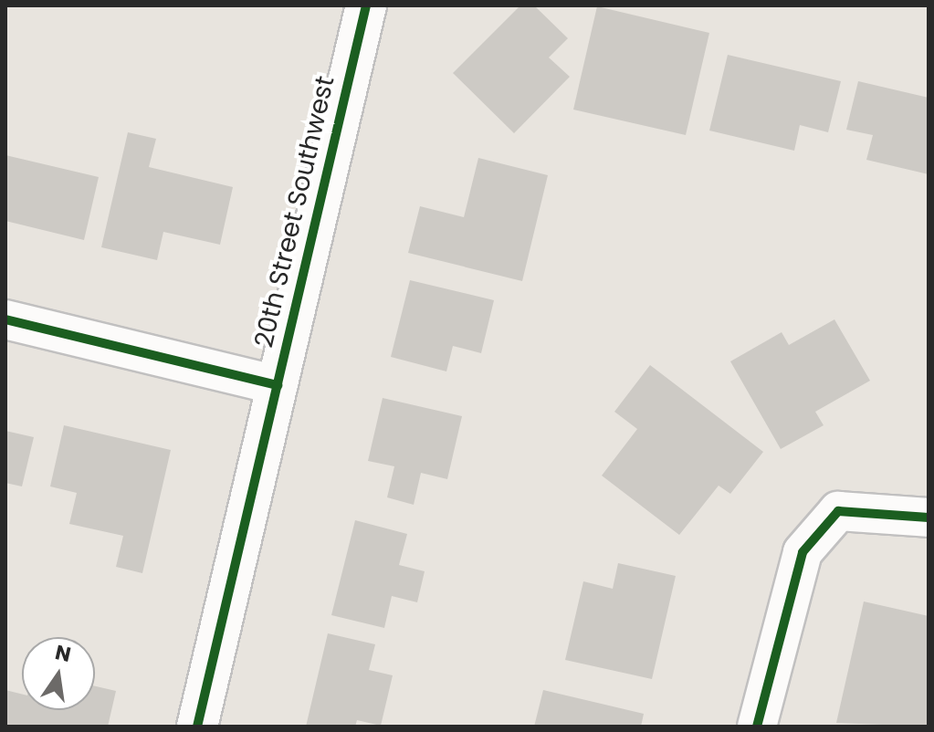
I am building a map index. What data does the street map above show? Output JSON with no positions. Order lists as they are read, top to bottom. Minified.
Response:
{"streets":{"street":["20th Street Southwest"]},"north":"top"}
